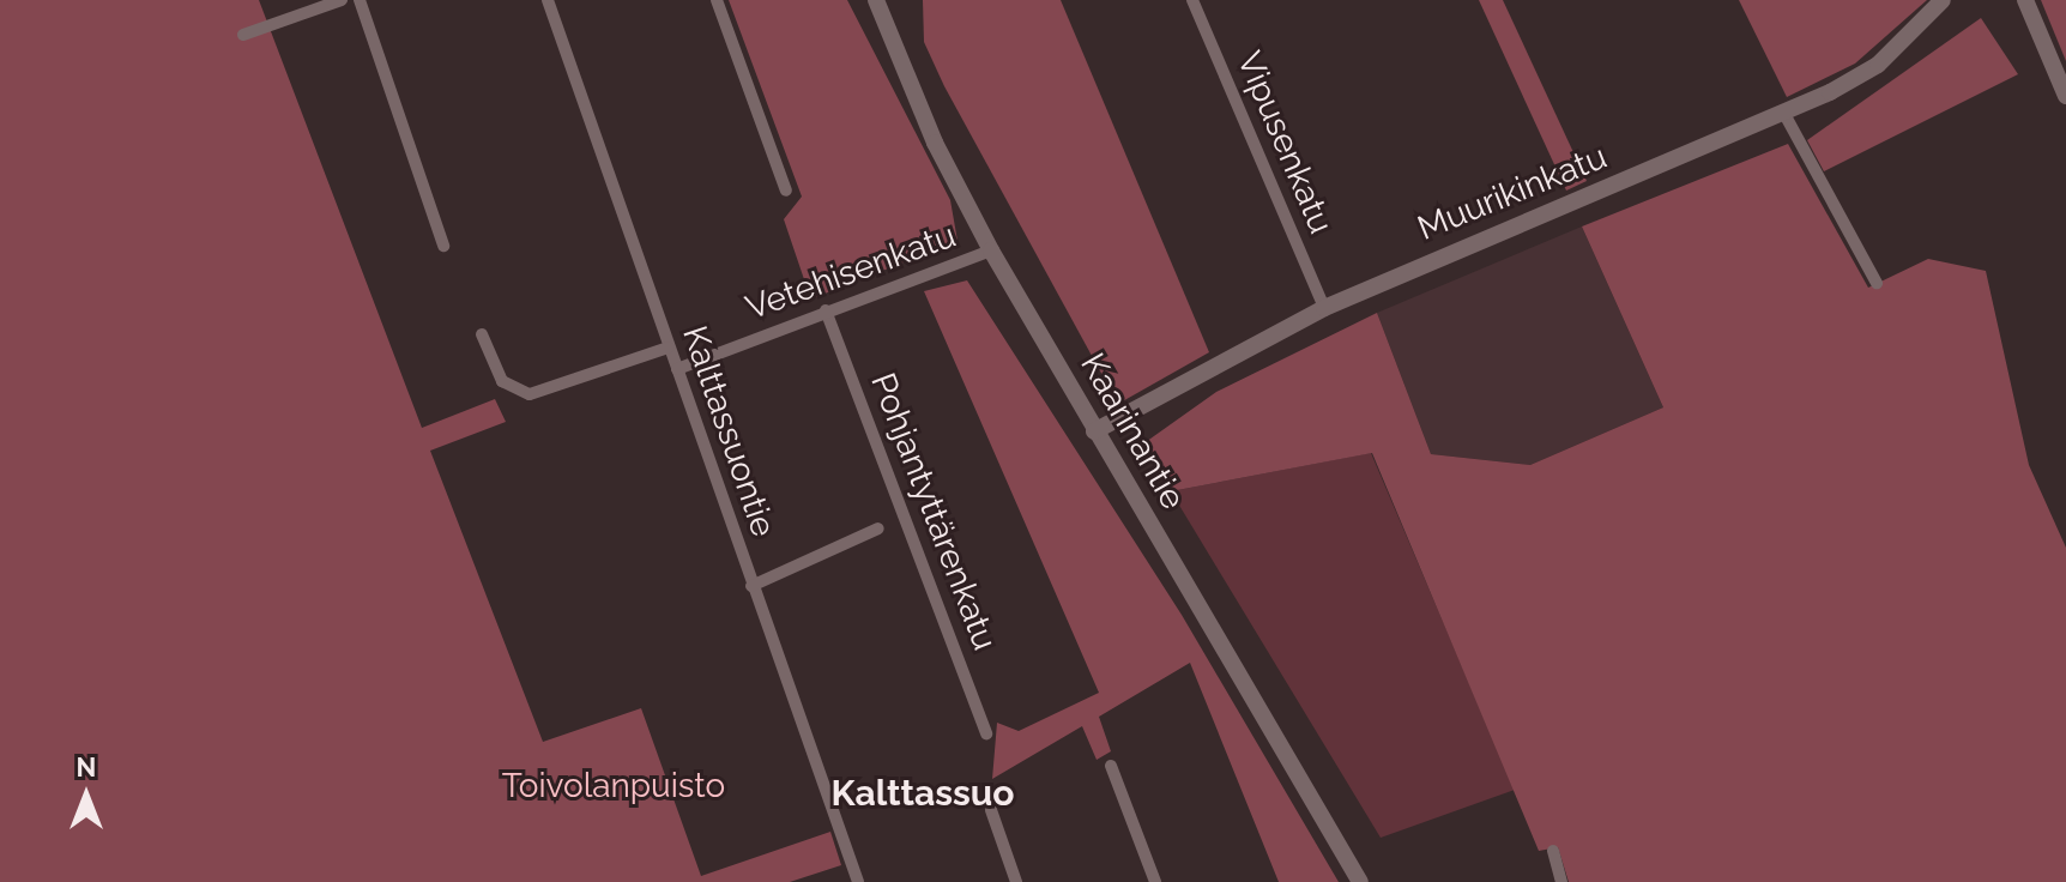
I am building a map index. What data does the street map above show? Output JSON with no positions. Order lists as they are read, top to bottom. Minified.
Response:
{"streets":{"street":["Vipusenkatu","Muurikinkatu","Vetehisenkatu","Kalttassuontie","Kaarinantie","Pohjantyttärenkatu"]},"crossings":[["Vipusenkatu","Muurikinkatu"],["Muurikinkatu","Kaarinantie"],["Vetehisenkatu","Kalttassuontie"],["Vetehisenkatu","Kaarinantie"],["Vetehisenkatu","Pohjantyttärenkatu"]],"districts":["Kalttassuo"],"parks":["Toivolanpuisto"],"north":"top"}
